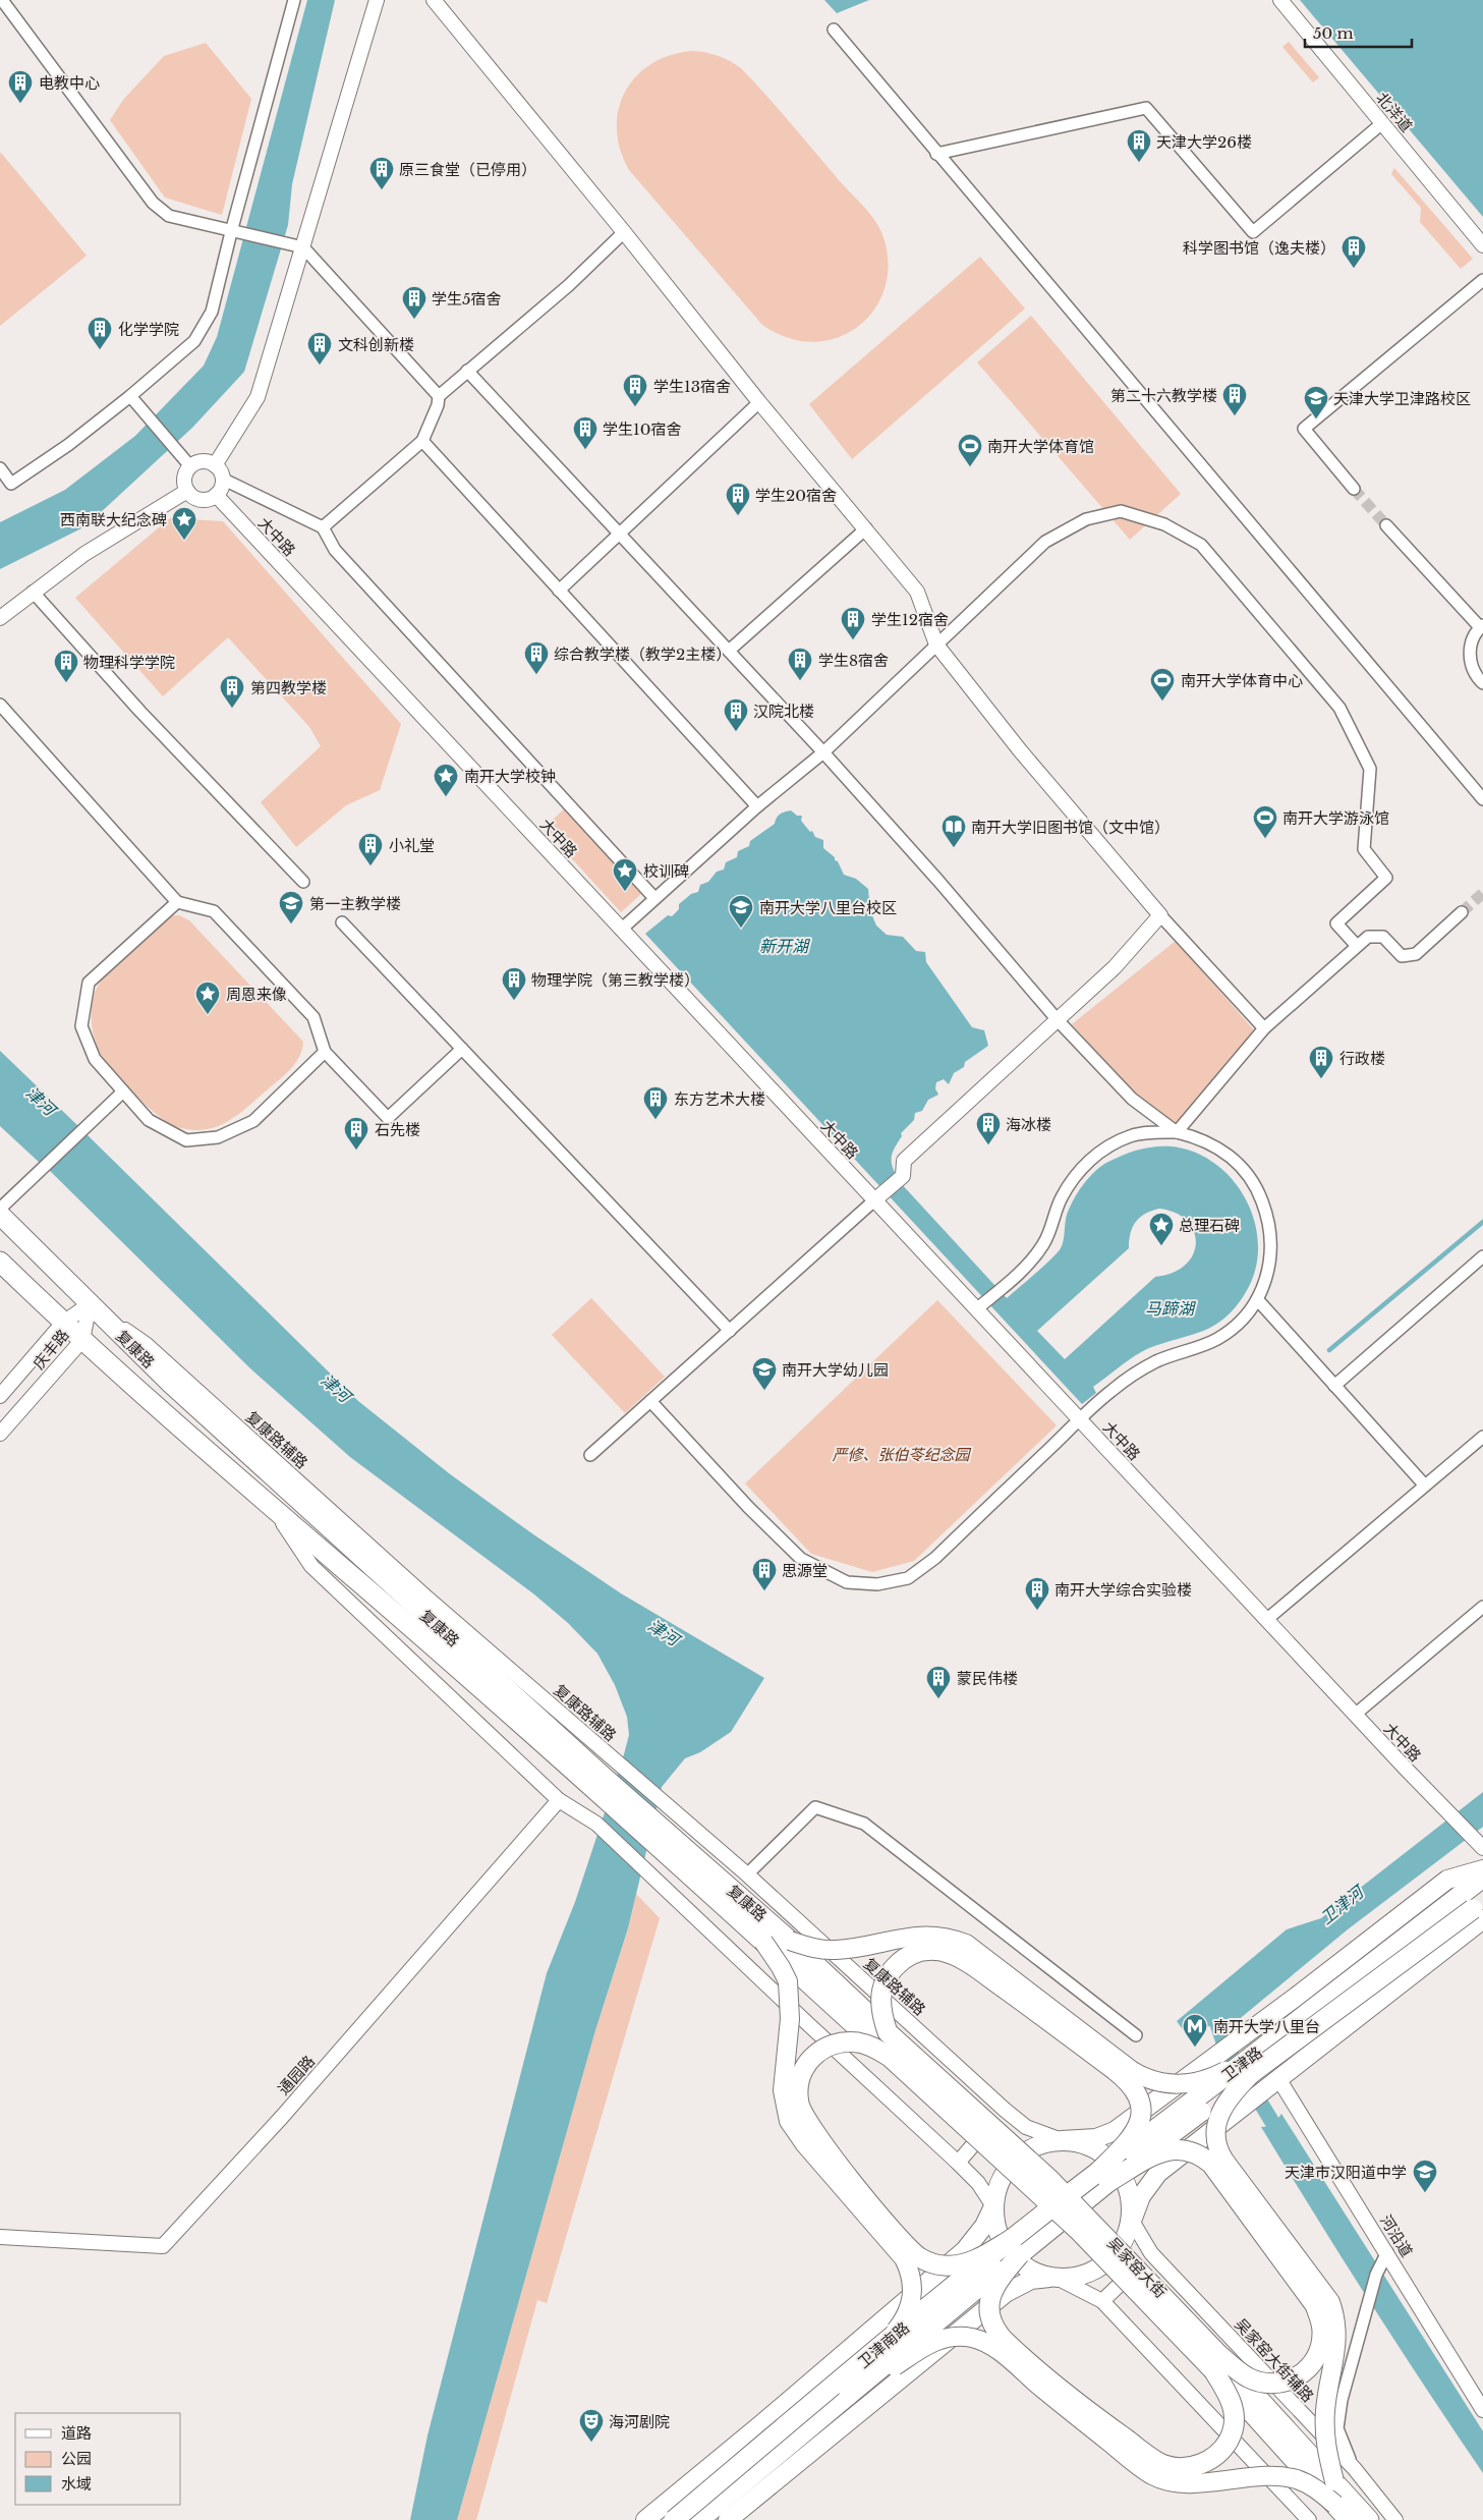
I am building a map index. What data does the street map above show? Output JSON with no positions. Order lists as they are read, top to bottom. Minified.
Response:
{"streets":{"highway":["复康路","卫津路","吴家窑大街","卫津南路"],"street":["北洋道","大中路","庆丰路","复康路辅路","通园路","河沿道","吴家窑大街辅路"]},"crossings":[["庆丰路","复康路"],["庆丰路","复康路辅路"],["复康路","复康路辅路"],["复康路","吴家窑大街"],["复康路辅路","吴家窑大街辅路"],["卫津路","卫津南路"]],"water":["新开湖","津河","马蹄湖","卫津河"],"parks":["严修、张伯苓纪念园"],"places":{"building":["电教中心","天津大学26楼","原三食堂（已停用）","科学图书馆（逸夫楼）","学生5宿舍","化学学院","文科创新楼","学生13宿舍","第二十六教学楼","学生10宿舍","学生20宿舍","学生12宿舍","综合教学楼（教学2主楼）","学生8宿舍","物理科学学院","第四教学楼","汉院北楼","小礼堂","物理学院（第三教学楼）","行政楼","东方艺术大楼","海冰楼","石先楼","思源堂","南开大学综合实验楼","蒙民伟楼"],"school or university":["天津大学卫津路校区","第一主教学楼","南开大学八里台校区","南开大学幼儿园","天津市汉阳道中学"],"sports":["南开大学体育馆","南开大学体育中心","南开大学游泳馆"],"place":["西南联大纪念碑","南开大学校钟","校训碑","周恩来像","总理石碑"],"library":["南开大学旧图书馆（文中馆）"],"metro station":["南开大学八里台"],"theatre":["海河剧院"]},"legend":["道路","公园","水域"],"scale_bar":"50 m"}
